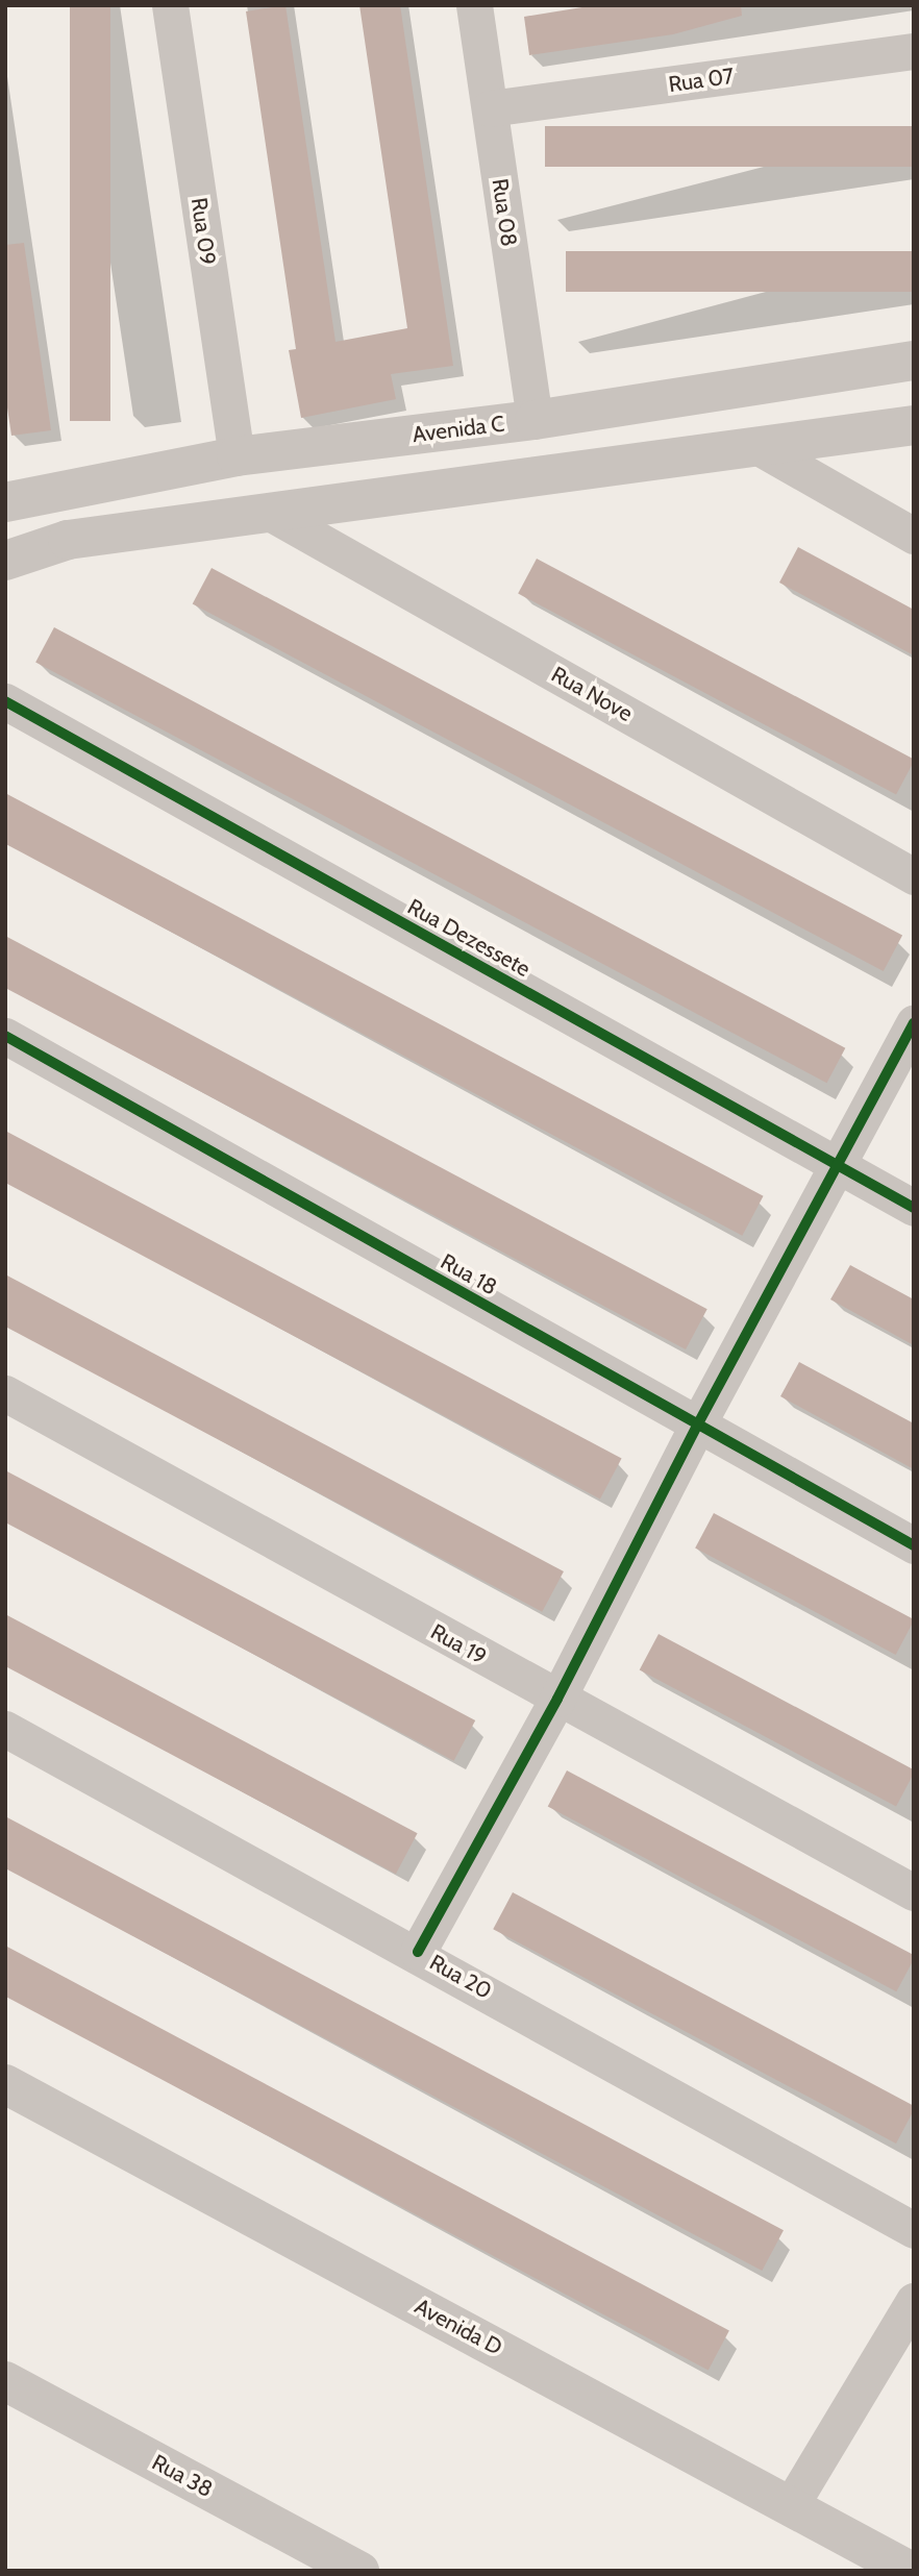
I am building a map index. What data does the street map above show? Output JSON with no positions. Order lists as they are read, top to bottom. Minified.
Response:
{"streets":{"street":["Rua 07","Rua 08","Rua 09","Avenida C","Rua Nove","Rua Dezessete","Rua 18","Rua 19","Rua 20","Avenida D","Rua 38"]},"crossings":[["Rua 07","Rua 08"],["Rua 08","Avenida C"],["Rua 09","Avenida C"]]}
